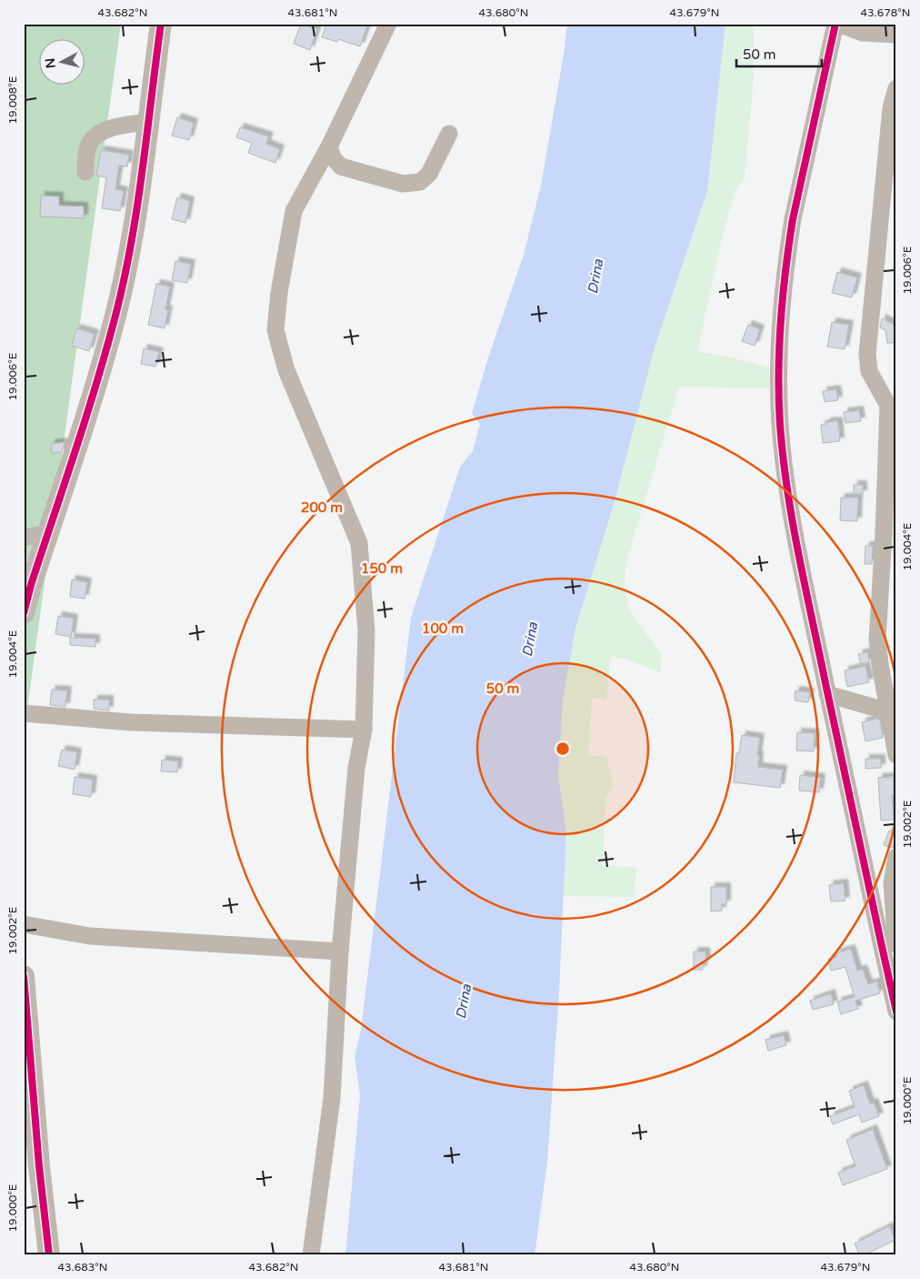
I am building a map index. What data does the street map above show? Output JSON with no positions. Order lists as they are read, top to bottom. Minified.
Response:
{"water":["Drina"],"scale_bar":"50 m","north":"left","coordinates":["43.682°N","43.681°N","43.680°N","43.679°N","43.678°N","19.008°E","19.006°E","19.004°E","19.002°E","19.000°E","43.683°N"],"rings":["200 m","150 m","100 m","50 m"]}
